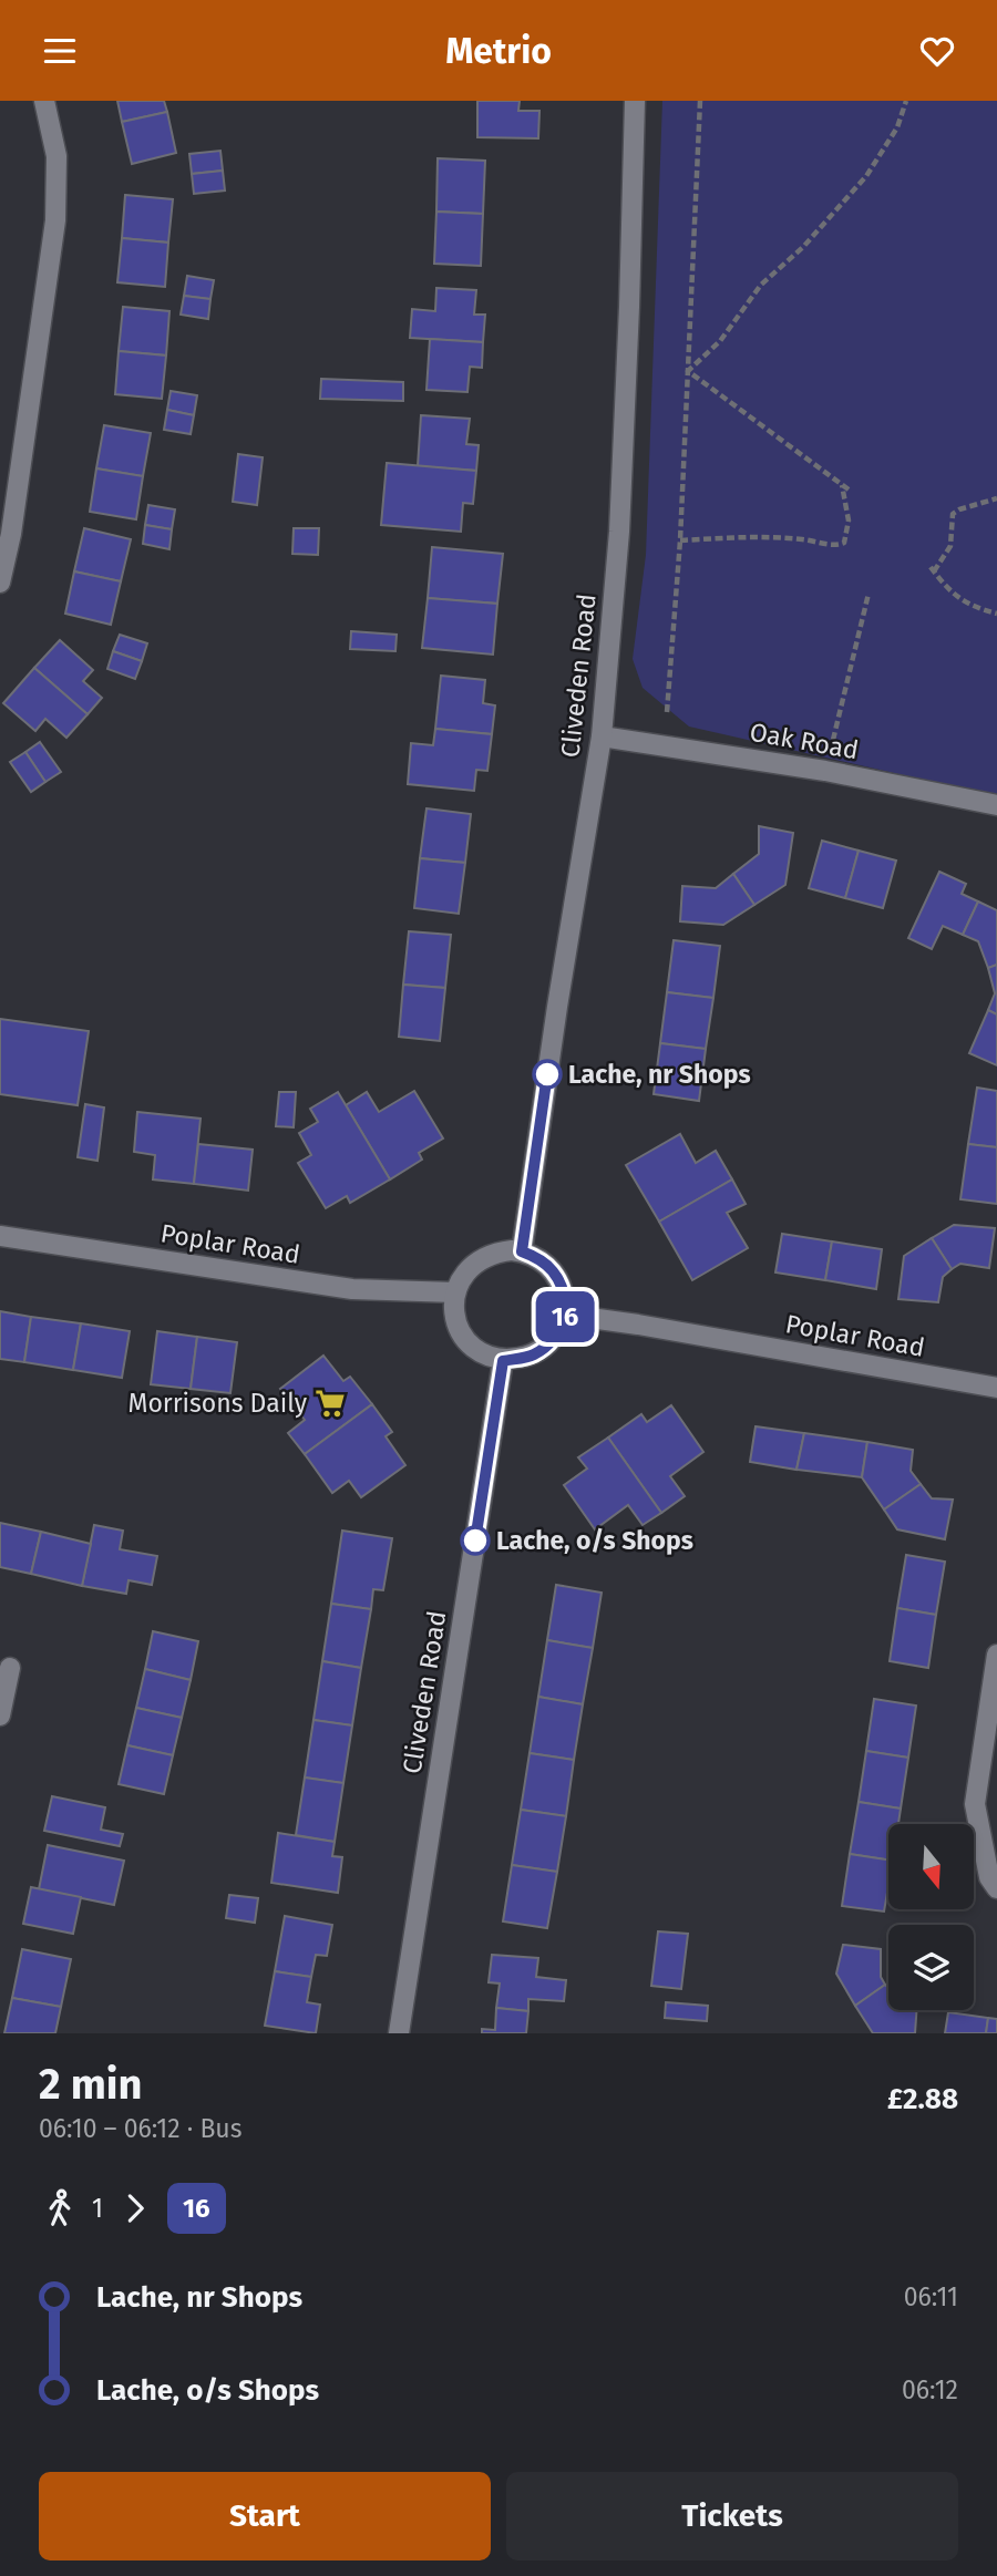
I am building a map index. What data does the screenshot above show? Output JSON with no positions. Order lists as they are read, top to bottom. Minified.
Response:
{"streets":{"street":["Cliveden Road","Oak Road","Poplar Road"]},"crossings":[["Cliveden Road","Oak Road"],["Cliveden Road","Poplar Road"]],"places":{"other":["Lache, nr Shops","Lache, o/s Shops"],"supermarket":["Morrisons Daily"]},"lines":["bus line 16"],"north":"bottom","page":{"header":"Metrio","on_map":"16","heading":["2 min","06:10 – 06:12 · Bus","£2.88"],"legs":["1","16"],"list":[{"name":"Lache, nr Shops","value":"06:11"},{"name":"Lache, o/s Shops","value":"06:12"}],"buttons":["Start","Tickets"]}}
